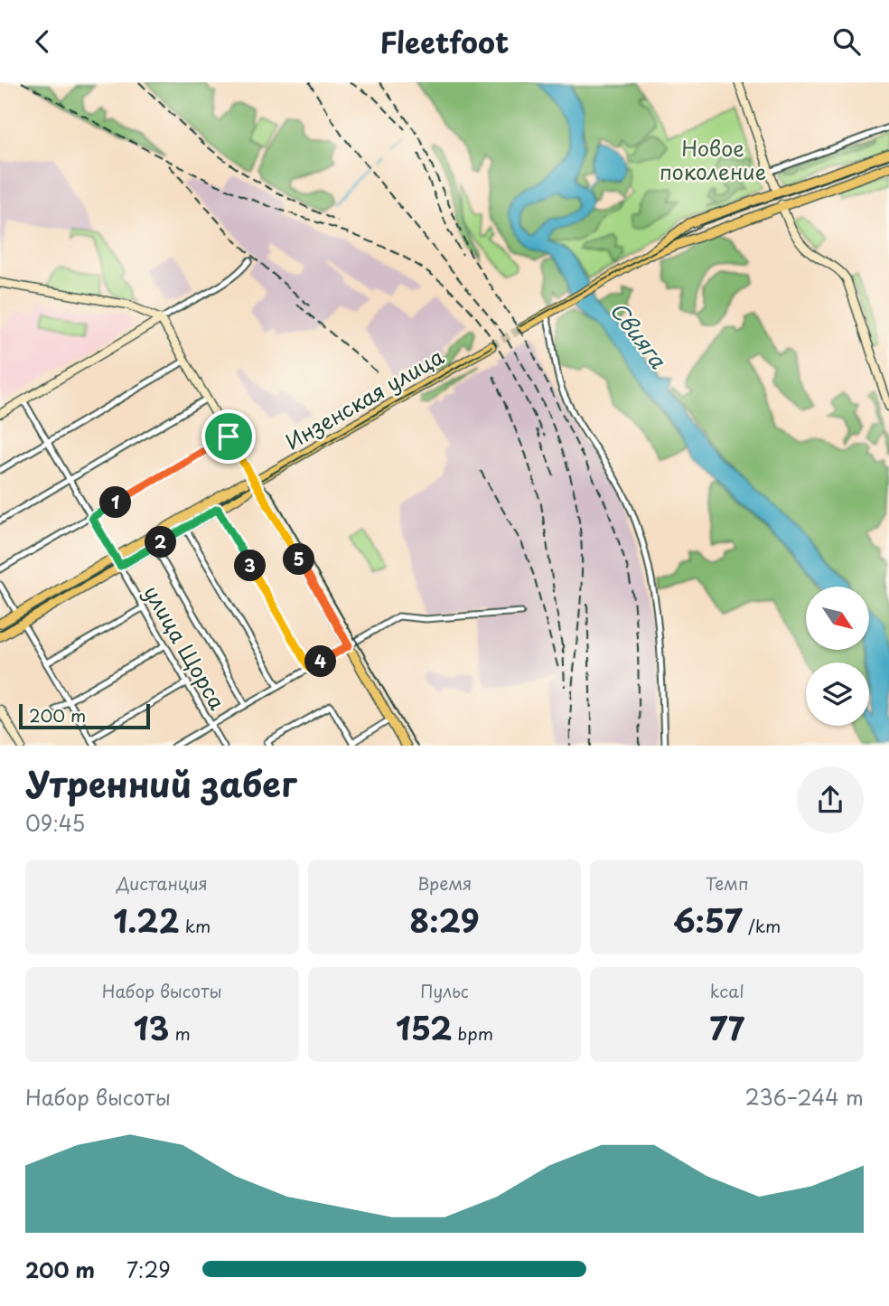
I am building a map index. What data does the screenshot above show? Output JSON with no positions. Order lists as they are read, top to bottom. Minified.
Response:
{"streets":{"main road":["Инзенская улица"],"street":["улица Щорса"]},"crossings":[["Инзенская улица","улица Щорса"]],"water":["Свияга"],"parks":["Новое поколение"],"scale_bar":"200 m","north":"bottom right","page":{"header":"Fleetfoot","pins":["1","2","5","3","4"],"scale":"200 m","heading":["Утренний забег","09:45"],"stats":[["Дистанция","1.22 km"],["Время","8:29"],["Темп","6:57 /km"],["Набор высоты","13 m"],["Пульс","152 bpm"],["kcal","77"]],"chart":["Набор высоты","236–244 m"],"list":[{"name":"200 m","note":"7:29"}]}}
